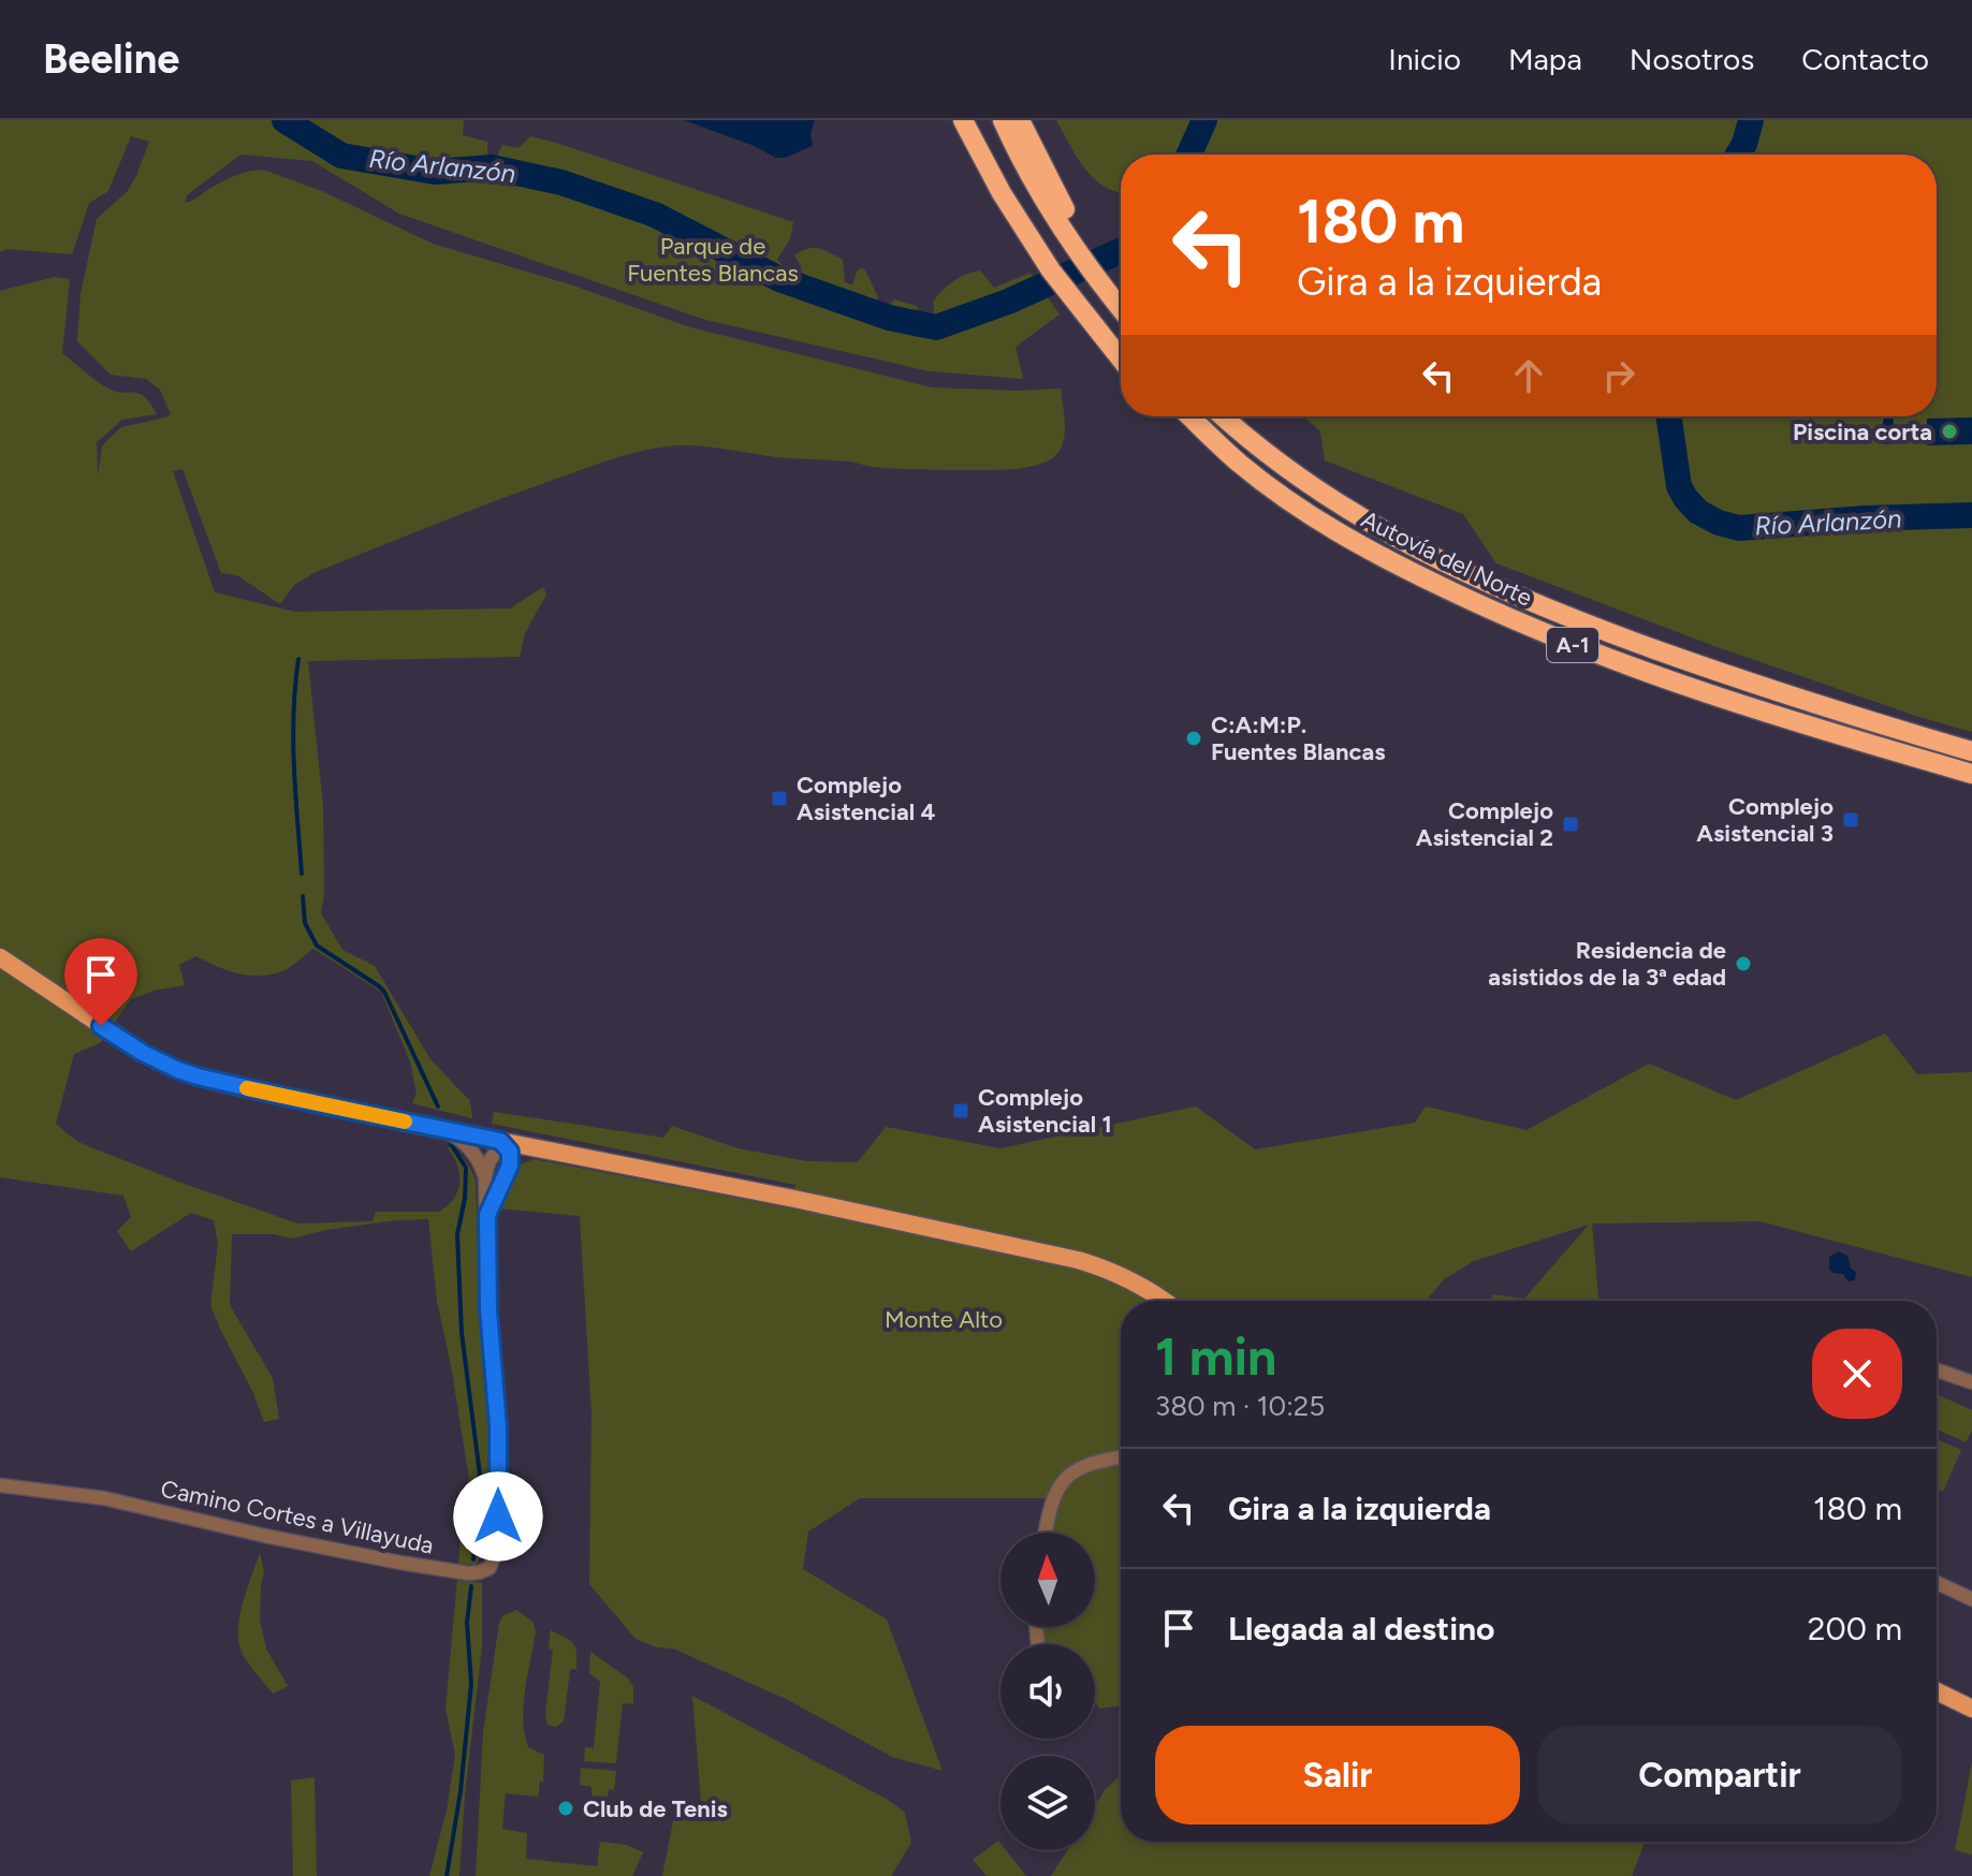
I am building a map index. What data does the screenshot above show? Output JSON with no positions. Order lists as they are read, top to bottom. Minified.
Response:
{"streets":{"highway":["Autovía del Norte","A-1"],"street":["Camino Cortes a Villayuda"]},"water":["Río Arlanzón"],"parks":["Parque de Fuentes Blancas","Monte Alto"],"places":{"other":["Piscina corta","C:A:M:P. Fuentes Blancas","Residencia de asistidos de la 3ª edad","Club de Tenis"],"transit":["Complejo Asistencial 4","Complejo Asistencial 3","Complejo Asistencial 2","Complejo Asistencial 1"]},"north":"top","page":{"header":"Beeline","nav":["Inicio","Mapa","Nosotros","Contacto"],"turn":["180 m","Gira a la izquierda"],"heading":["1 min","380 m · 10:25"],"list":[{"name":"Gira a la izquierda","value":"180 m"},{"name":"Llegada al destino","value":"200 m"}],"buttons":["Salir","Compartir"]}}
